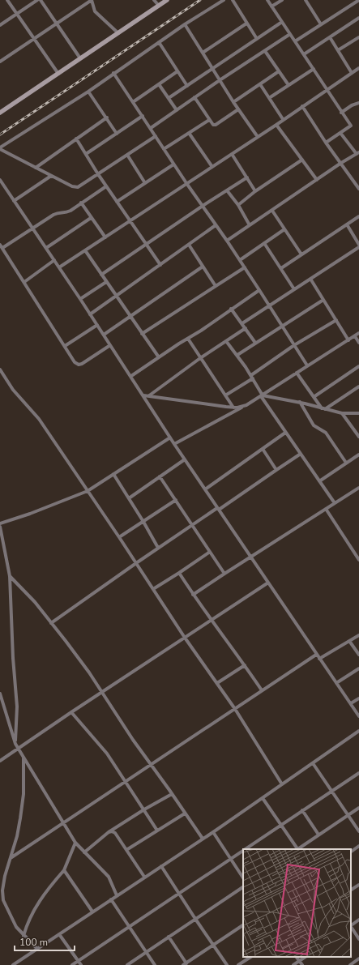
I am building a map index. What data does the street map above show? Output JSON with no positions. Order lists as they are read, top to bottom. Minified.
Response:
{"scale_bar":"100 m"}
